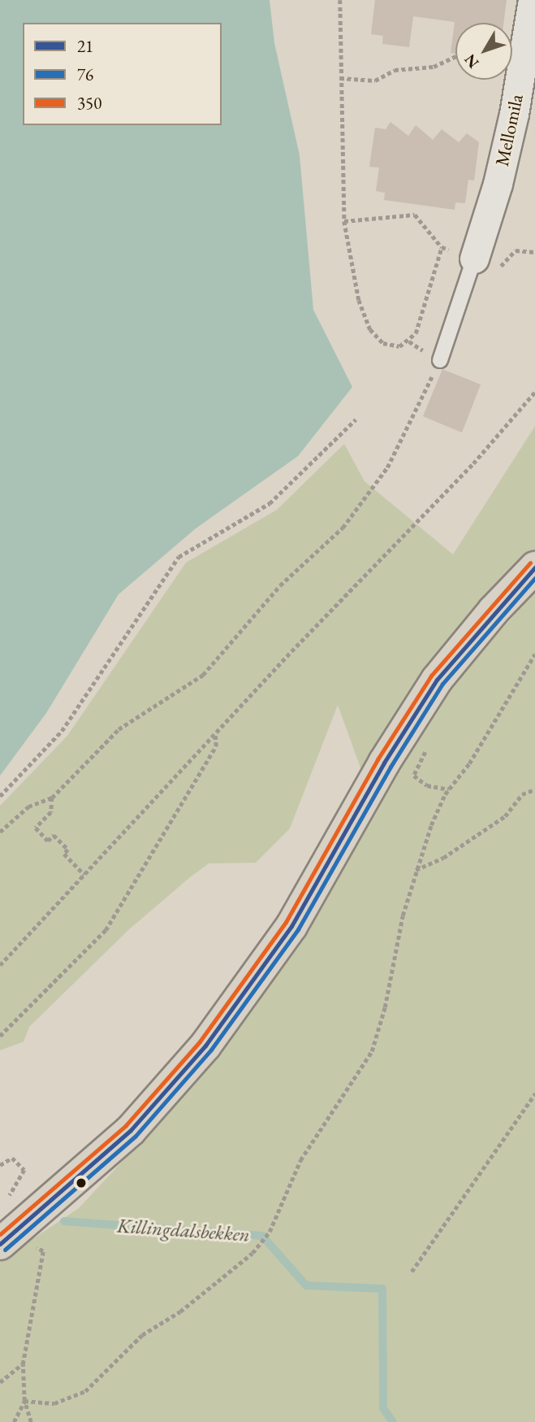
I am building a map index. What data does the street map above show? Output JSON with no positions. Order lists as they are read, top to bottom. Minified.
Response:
{"streets":{"street":["Mellomila"]},"water":["Killingdalsbekken"],"lines":["transit line 350","transit line 21","transit line 76"],"legend":["21","76","350"],"north":"bottom left"}
